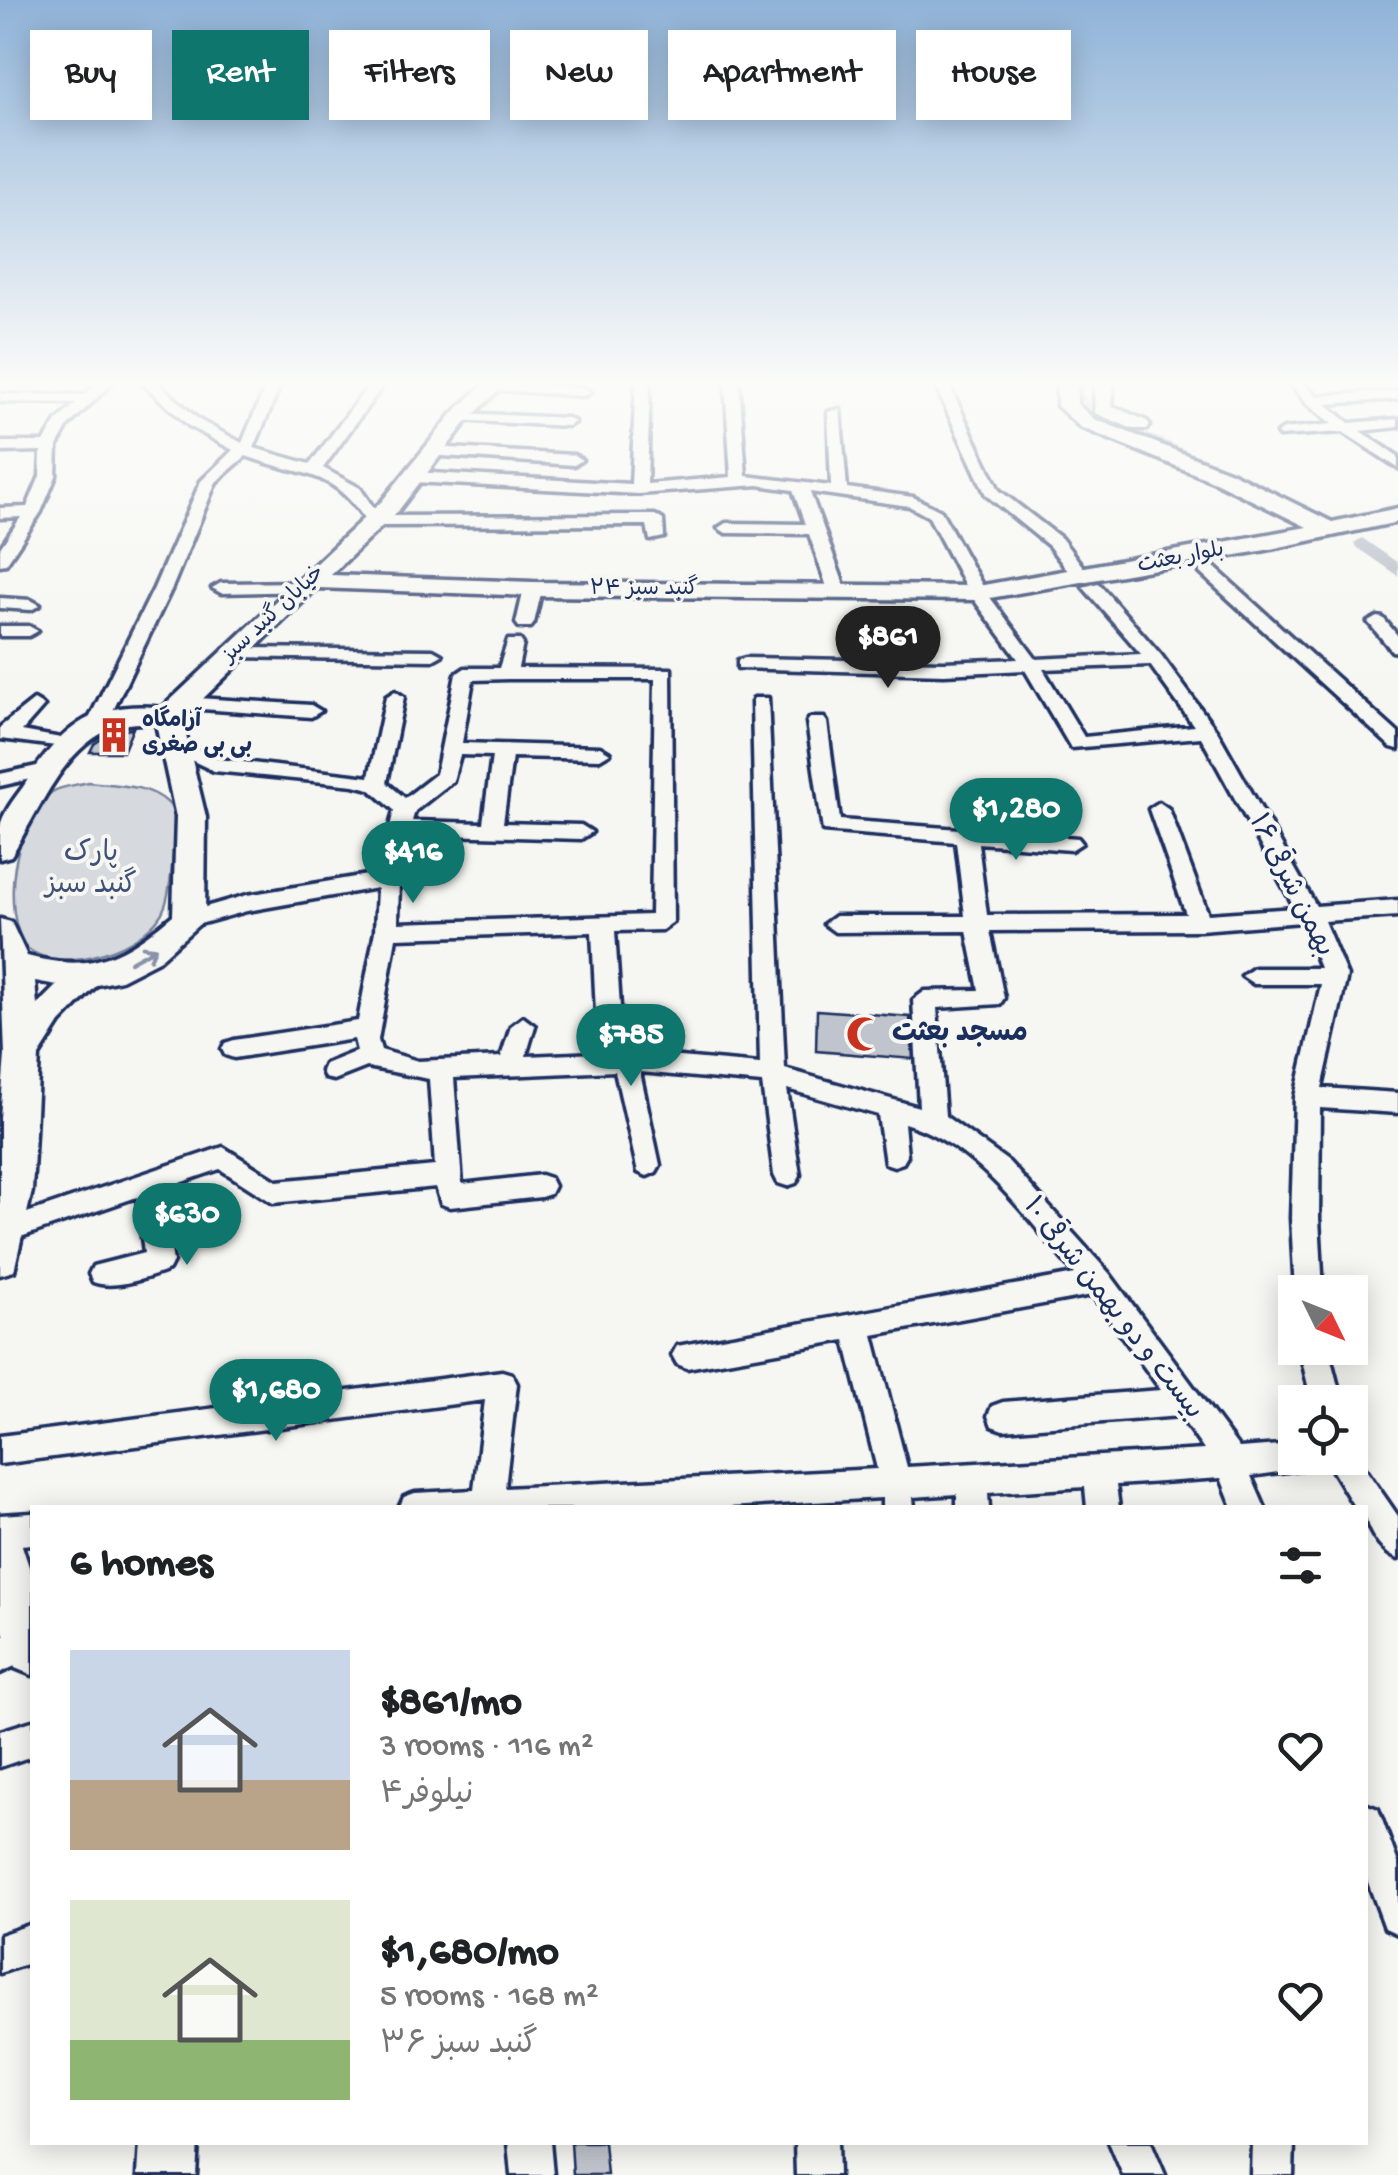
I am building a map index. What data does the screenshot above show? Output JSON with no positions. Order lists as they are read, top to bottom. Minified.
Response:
{"streets":{"street":["بلوار بعثت","گنبد سبز ۲۴","خیابان گنبد سبز","بهمن شرقی ۱۶","بیست و دو بهمن شرقی ۱۰"]},"crossings":[["بلوار بعثت","گنبد سبز ۲۴"],["بلوار بعثت","بهمن شرقی ۱۶"],["گنبد سبز ۲۴","خیابان گنبد سبز"]],"parks":["پارک گنبد سبز"],"places":{"building":["آرامگاه بی بی صغری"],"mosque":["مسجد بعثت"]},"north":"bottom right","page":{"chip":["Buy","Rent","Filters","New","Apartment","House"],"price":["$861","$1,280","$416","$785","$630","$1,680"],"heading":"6 homes","list":[{"name":"$861/mo","note":"3 rooms · 116 m² · نیلوفر۴"},{"name":"$1,680/mo","note":"5 rooms · 168 m² · گنبد سبز ۳۶"}]}}
